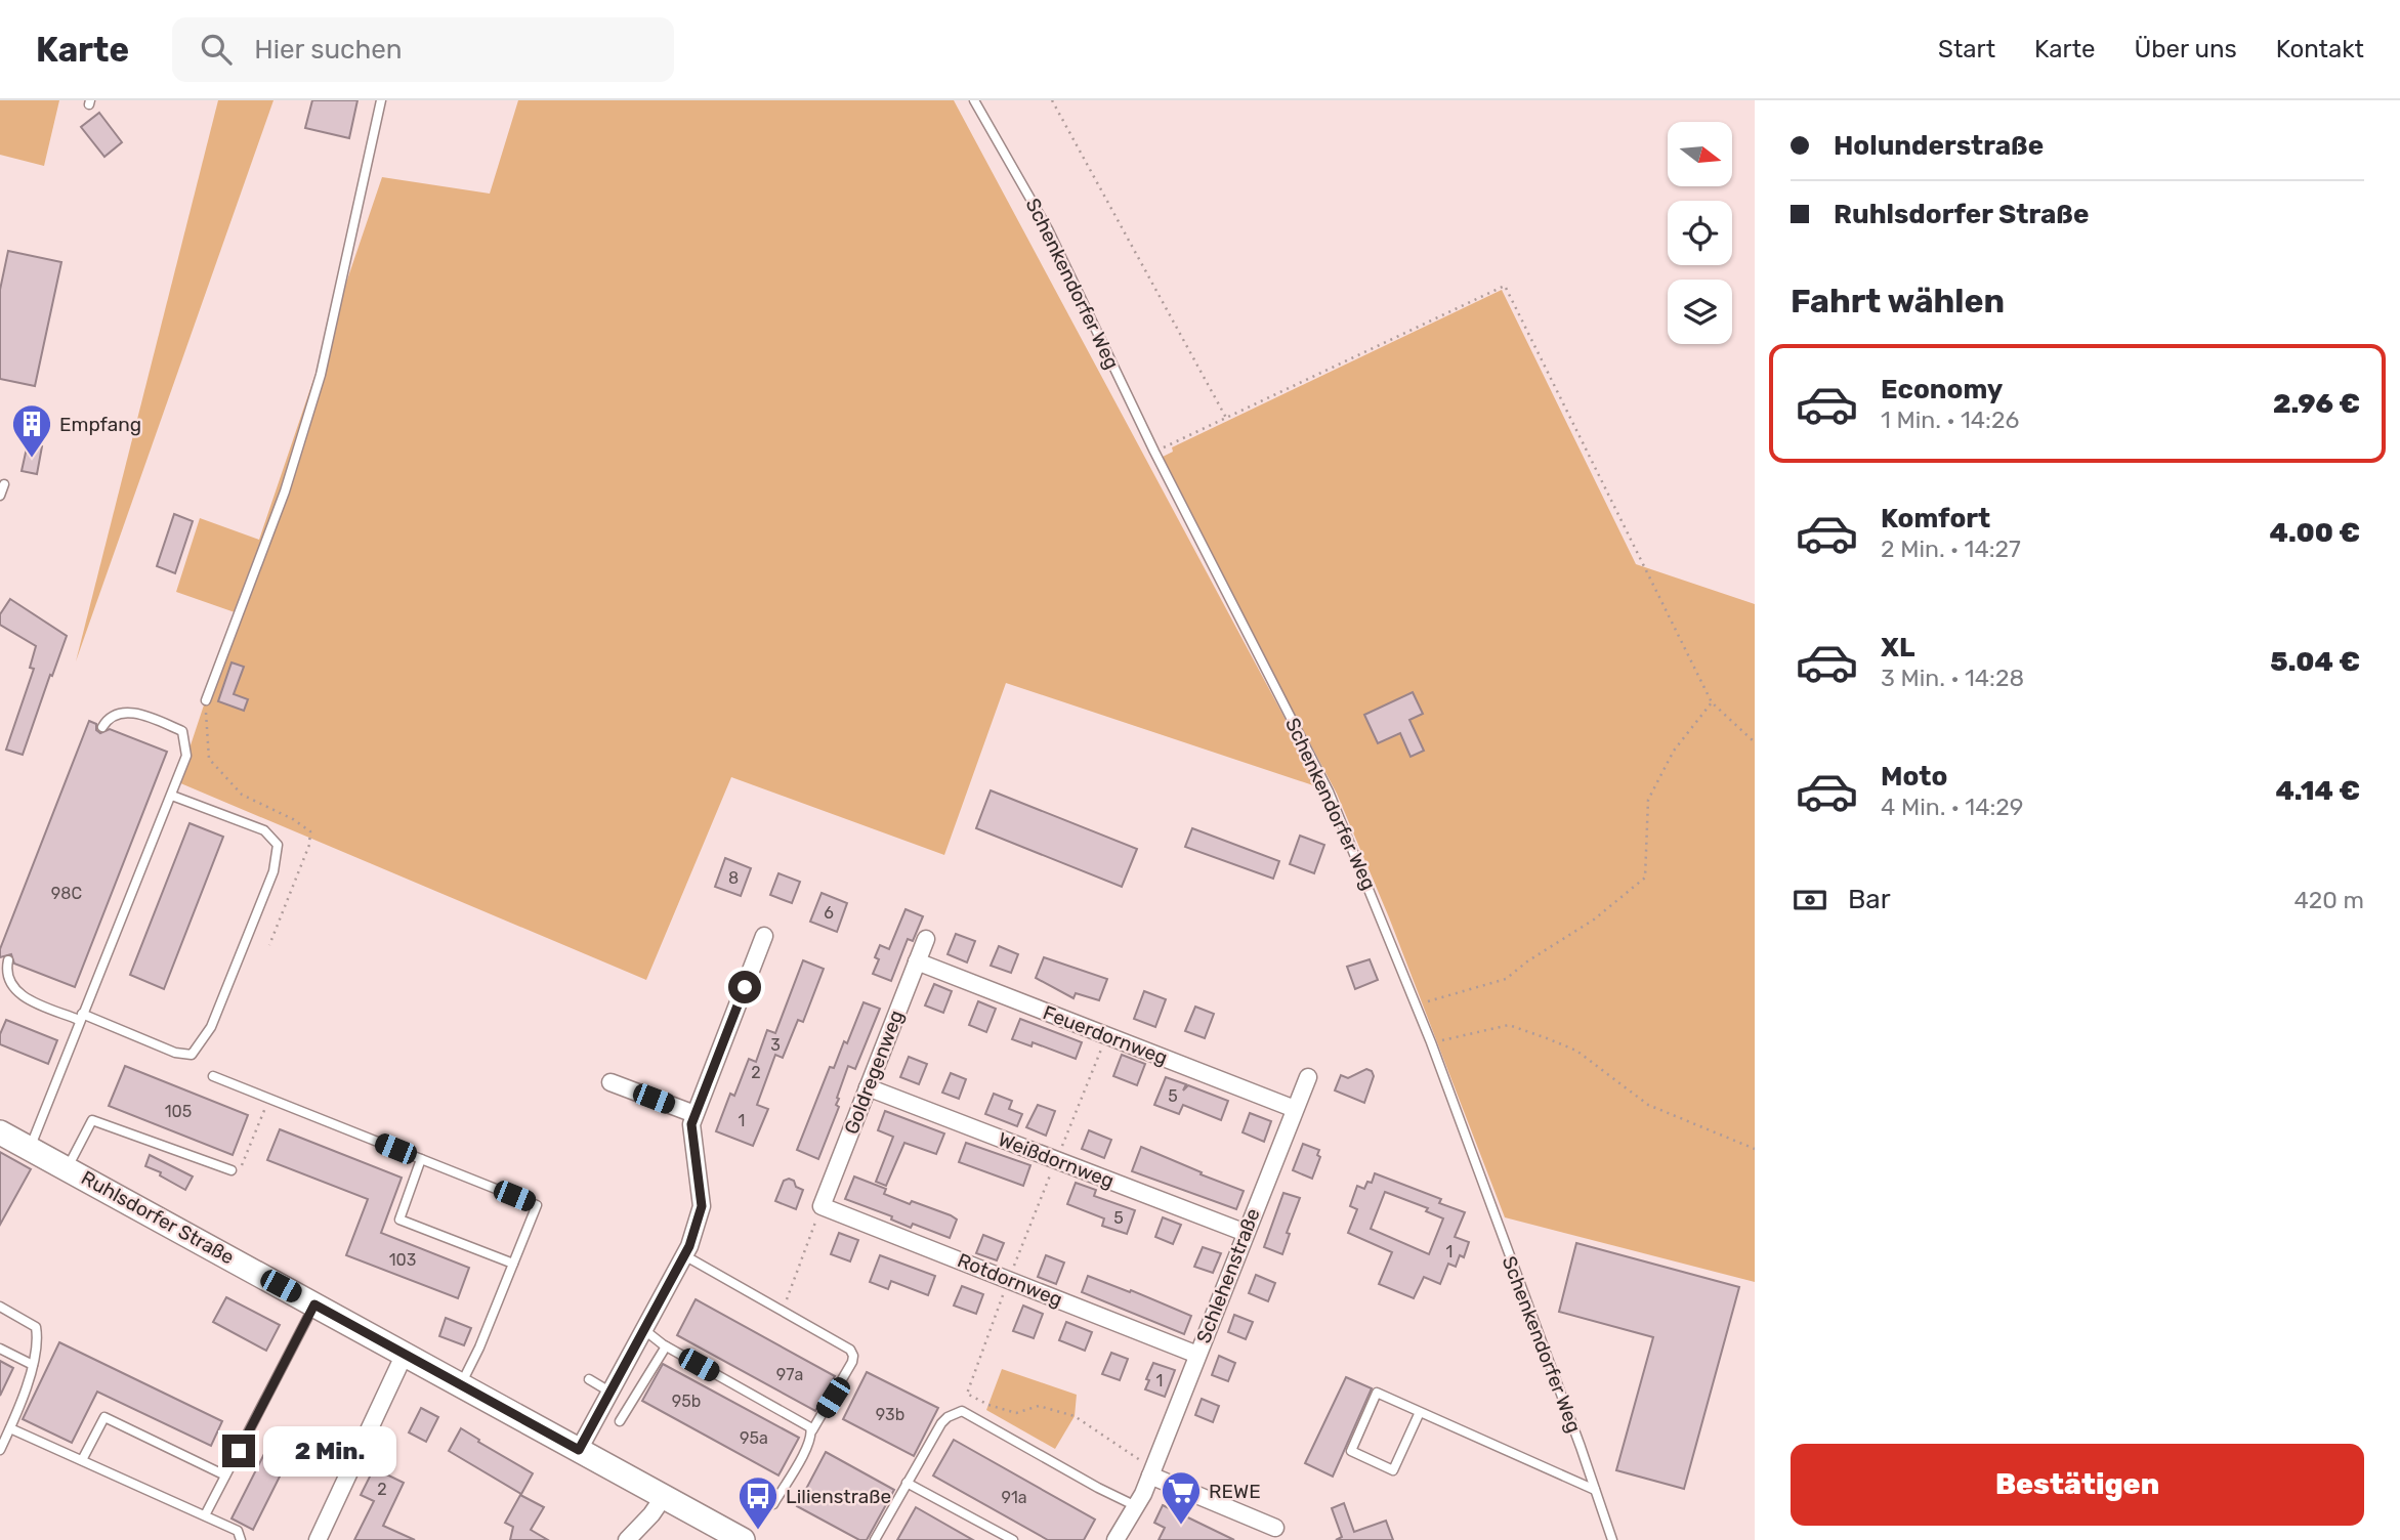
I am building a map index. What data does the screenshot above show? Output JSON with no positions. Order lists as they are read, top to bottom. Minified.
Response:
{"streets":{"main road":["Ruhlsdorfer Straße"],"street":["Feuerdornweg","Goldregenweg","Weißdornweg","Schlehenstraße","Rotdornweg"],"lane":["Schenkendorfer Weg"]},"crossings":[["Feuerdornweg","Goldregenweg"],["Feuerdornweg","Schlehenstraße"],["Goldregenweg","Weißdornweg"],["Goldregenweg","Rotdornweg"],["Weißdornweg","Schlehenstraße"],["Schlehenstraße","Rotdornweg"]],"places":{"building":["Empfang"],"supermarket":["REWE"],"bus stop":["Lilienstraße"]},"house_numbers":["8","98C","6","3","2","5","105","1","5","1","103","97a","1","95b","93b","95a","2","91a"],"north":"right","page":{"header":"Karte","search":"Hier suchen","nav":["Start","Karte","Über uns","Kontakt"],"banner":["Holunderstraße","Ruhlsdorfer Straße"],"heading":"Fahrt wählen","list":[{"name":"Economy","note":"1 Min. · 14:26","value":"2.96 €"},{"name":"Komfort","note":"2 Min. · 14:27","value":"4.00 €"},{"name":"XL","note":"3 Min. · 14:28","value":"5.04 €"},{"name":"Moto","note":"4 Min. · 14:29","value":"4.14 €"}],"pay":["Bar","420 m"],"bubble":"2 Min.","buttons":"Bestätigen"}}
